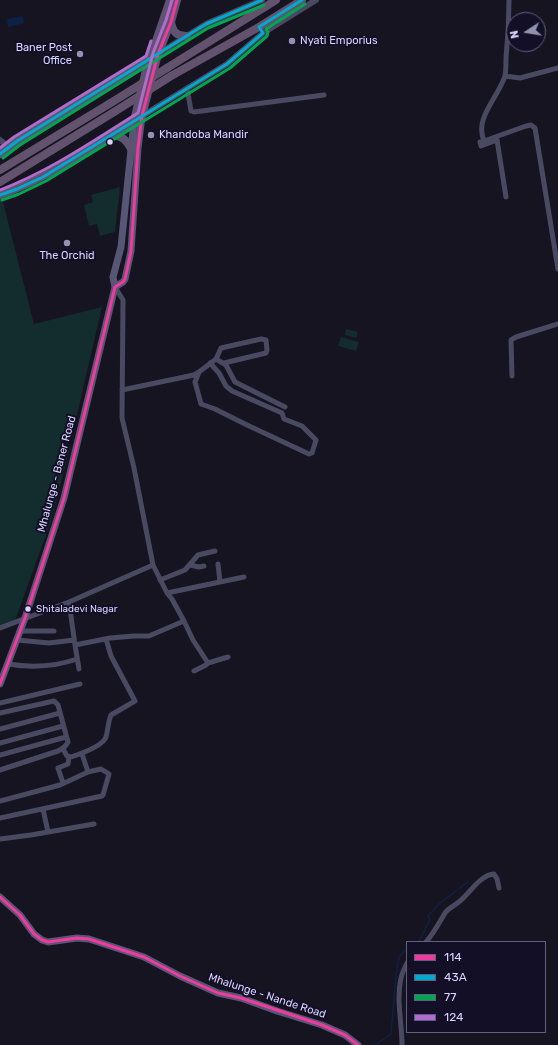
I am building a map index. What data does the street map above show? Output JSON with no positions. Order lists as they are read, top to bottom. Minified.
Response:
{"streets":{"main road":["Mhalunge - Baner Road","Mhalunge - Nande Road"]},"places":["Nyati Emporius","Baner Post Office","Khandoba Mandir","The Orchid","Shitaladevi Nagar"],"lines":["transit line 114","transit line 43A","transit line 124","transit line 77"],"legend":["114","43A","77","124"],"north":"left"}
